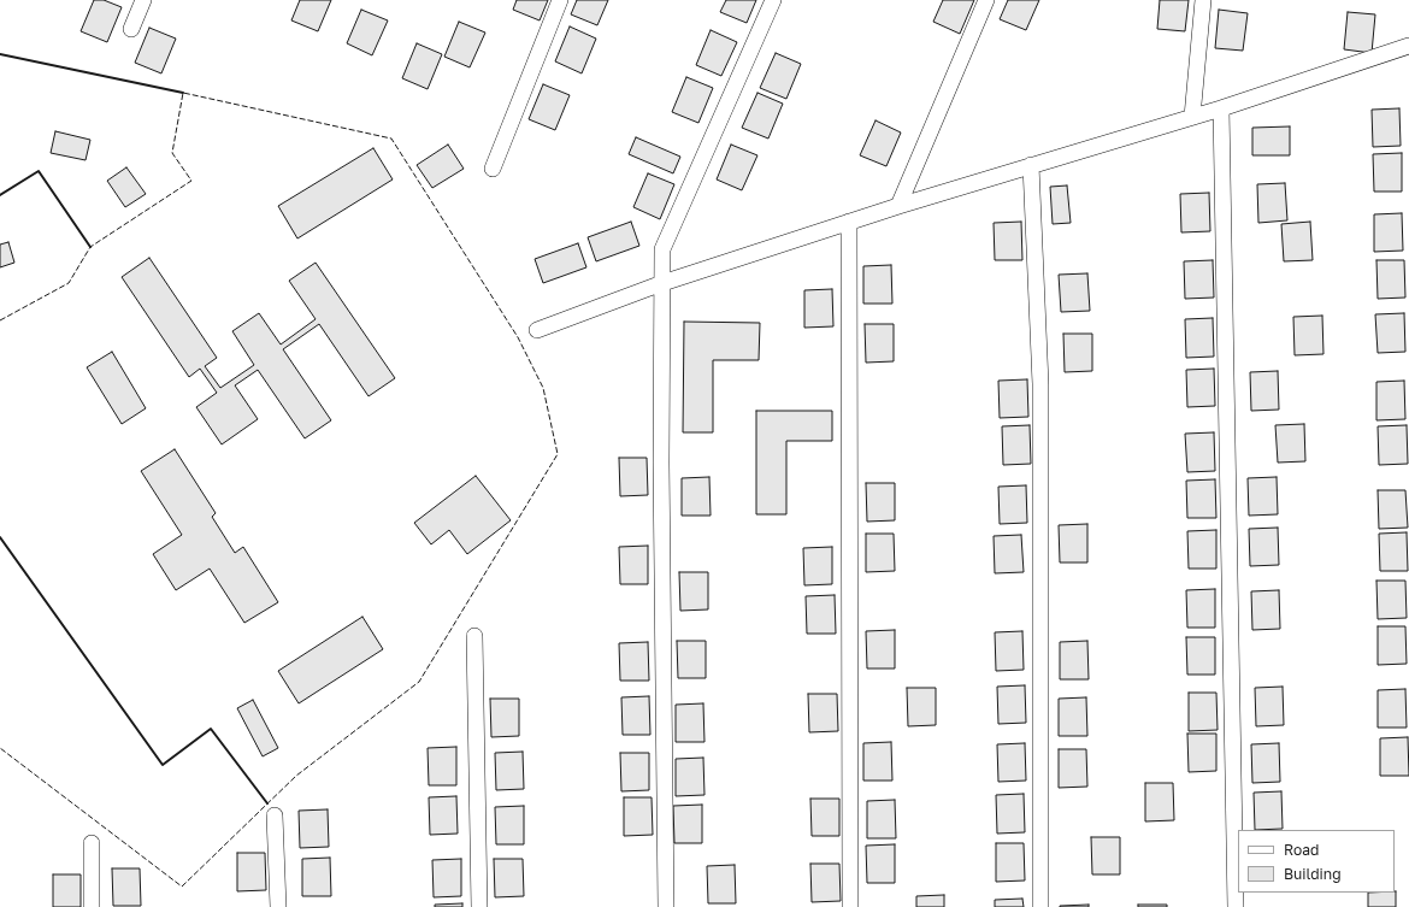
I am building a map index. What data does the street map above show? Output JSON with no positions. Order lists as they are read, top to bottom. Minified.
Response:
{"legend":["Road","Building"]}
